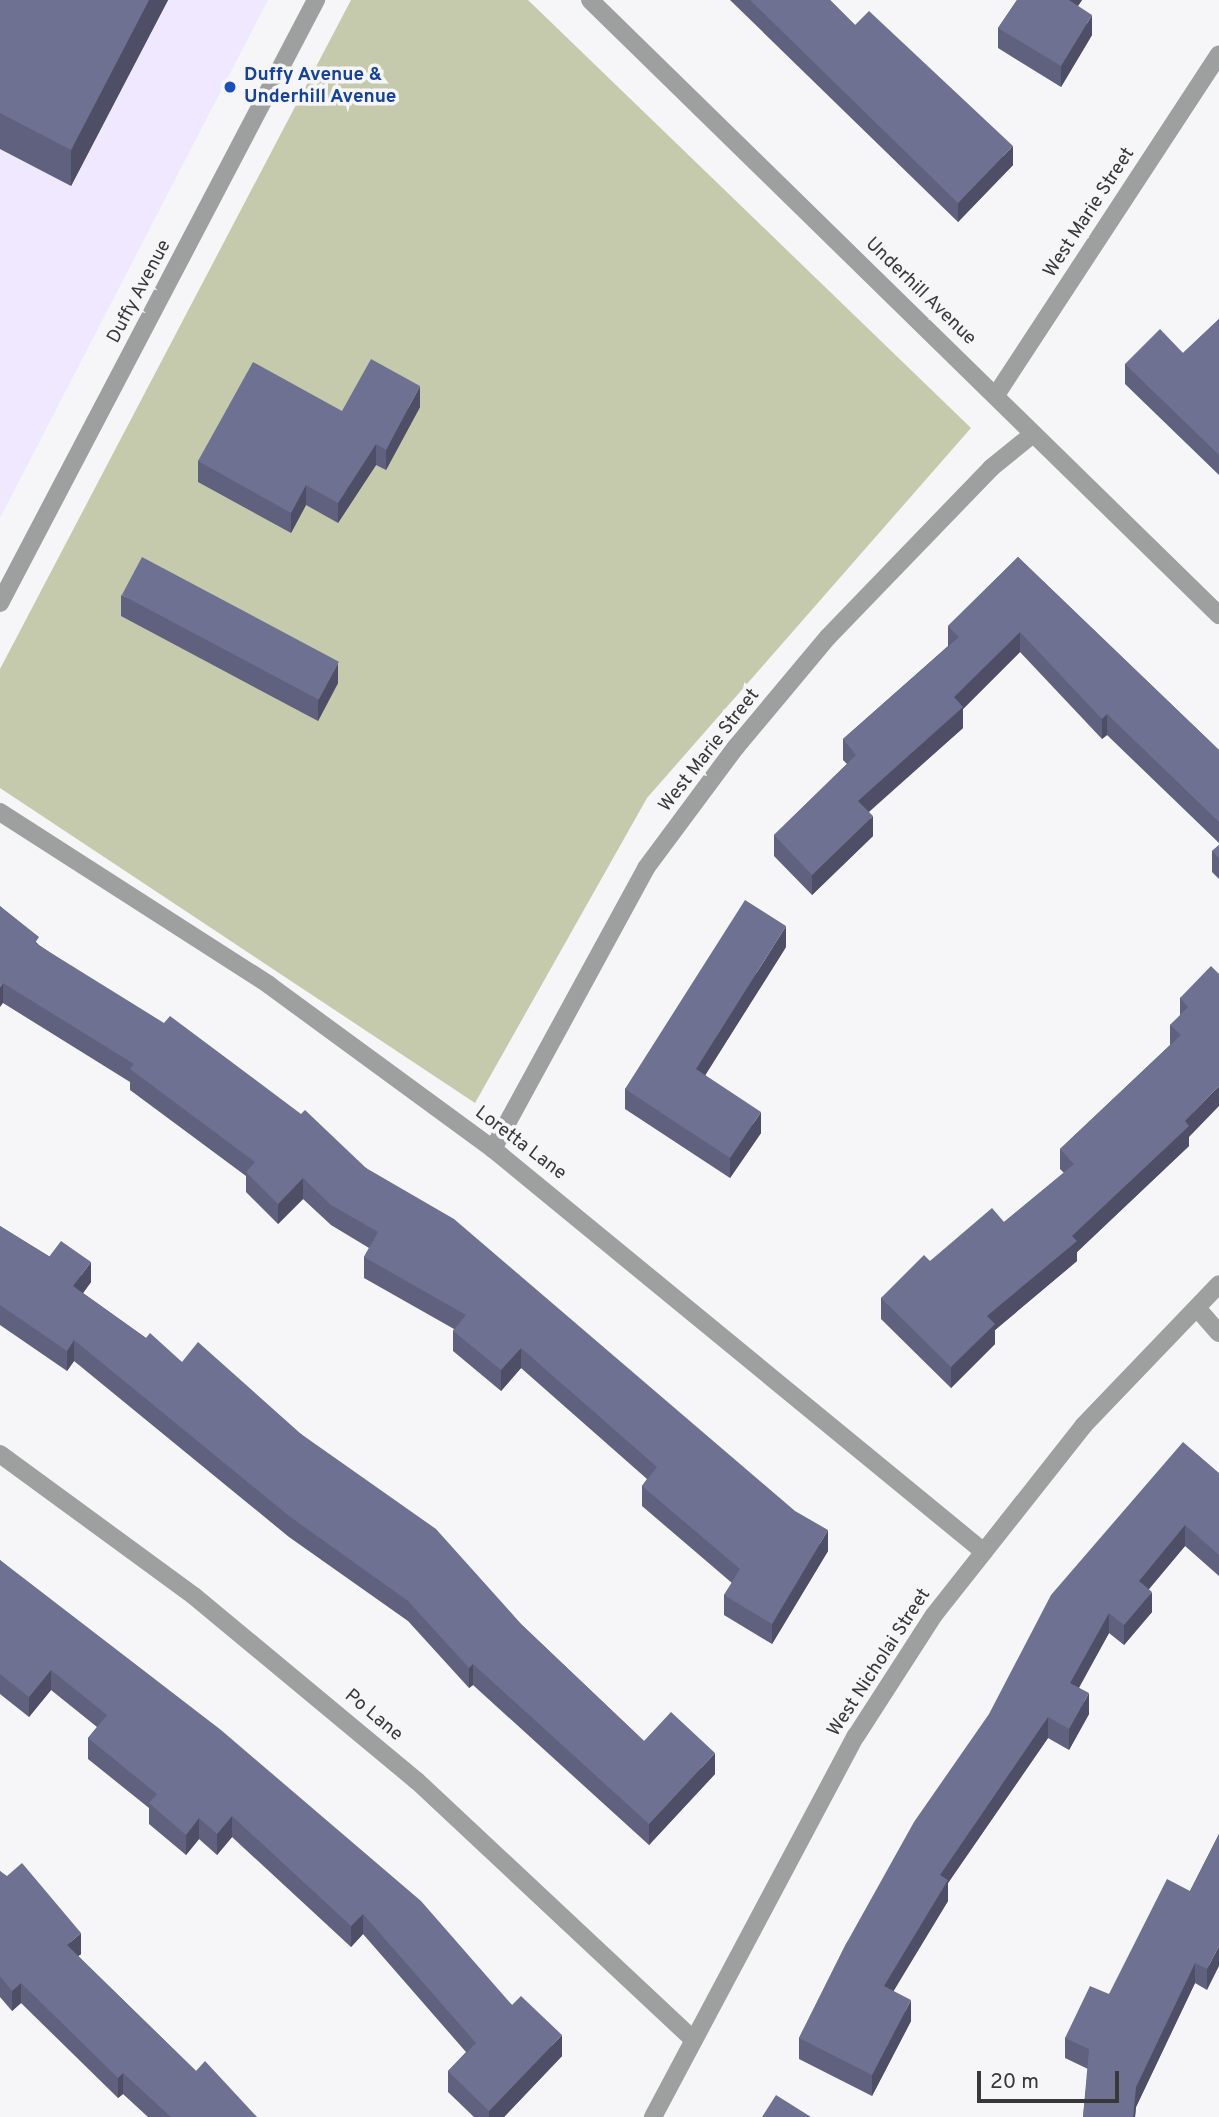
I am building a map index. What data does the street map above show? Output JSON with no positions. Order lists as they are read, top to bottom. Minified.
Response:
{"streets":{"street":["West Marie Street","Duffy Avenue","Underhill Avenue","Loretta Lane","West Nicholai Street","Po Lane"]},"crossings":[["West Marie Street","Underhill Avenue"],["West Marie Street","Loretta Lane"],["Loretta Lane","West Nicholai Street"],["West Nicholai Street","Po Lane"]],"places":["Duffy Avenue & Underhill Avenue"],"scale_bar":"20 m"}
